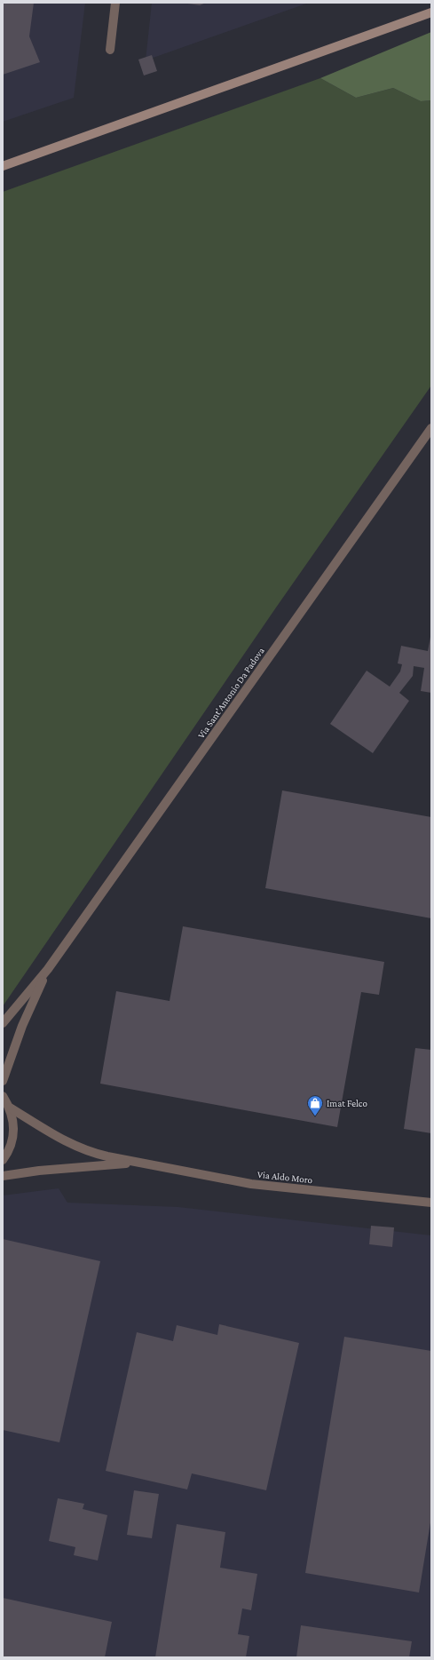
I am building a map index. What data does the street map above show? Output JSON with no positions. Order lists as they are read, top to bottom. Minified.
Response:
{"streets":{"street":["Via Sant'Antonio Da Padova","Via Aldo Moro"]},"places":{"shop":["Imat Felco"]}}
